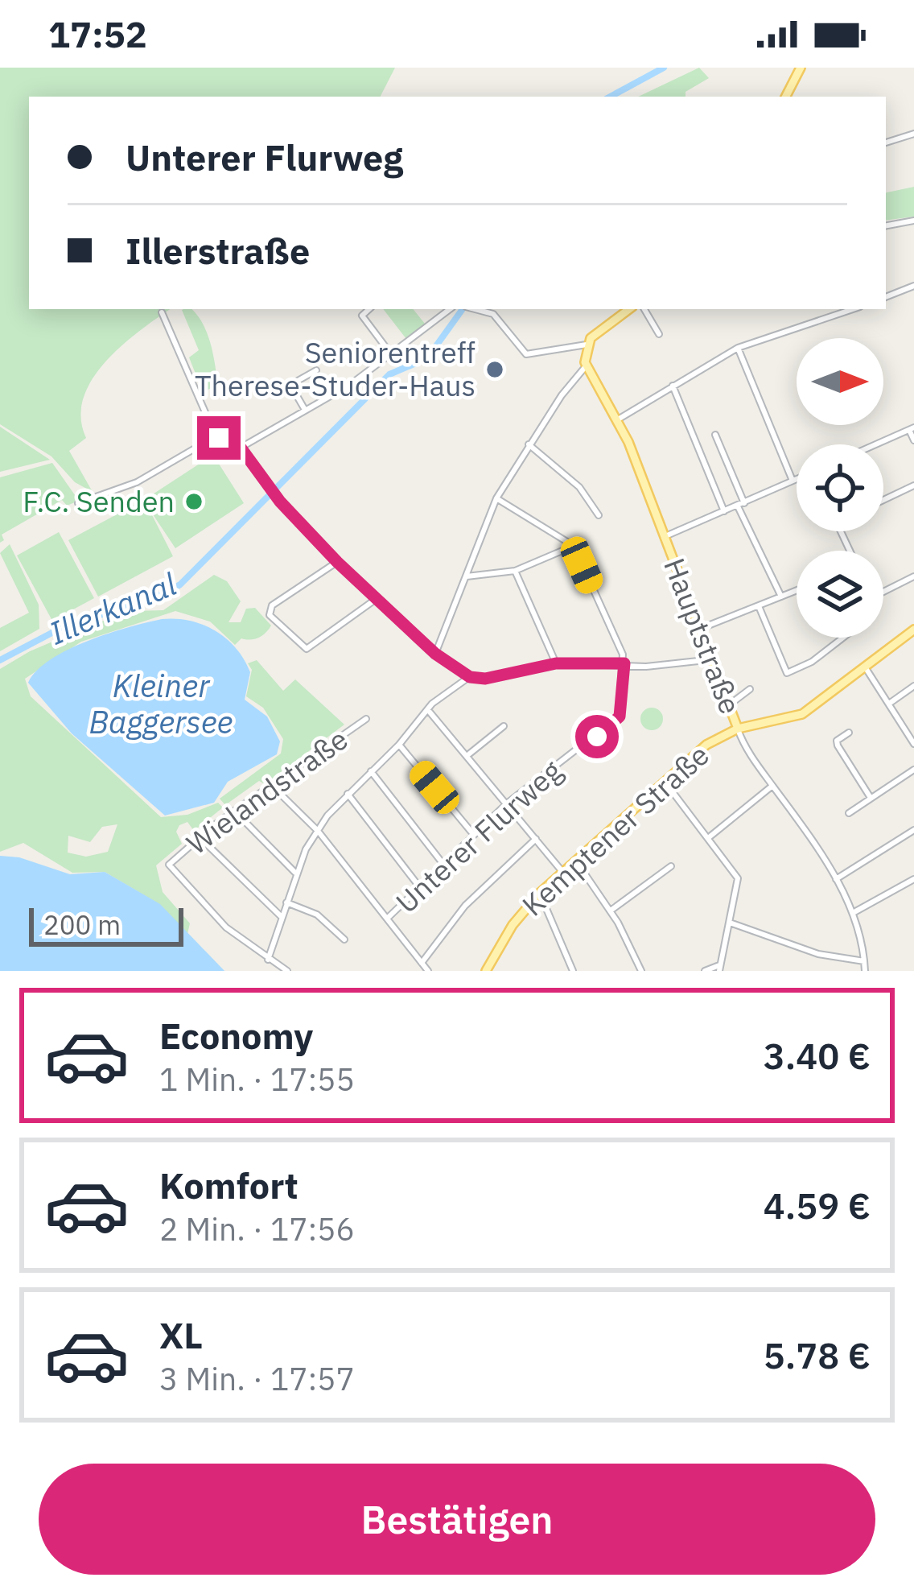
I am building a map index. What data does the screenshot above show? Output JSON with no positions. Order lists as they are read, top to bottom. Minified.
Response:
{"streets":{"main road":["Hauptstraße","Kemptener Straße"],"street":["Wielandstraße","Unterer Flurweg"]},"crossings":[["Hauptstraße","Kemptener Straße"]],"water":["Illerkanal","Kleiner Baggersee"],"places":["Seniorentreff Therese-Studer-Haus","F.C. Senden"],"scale_bar":"200 m","north":"right","page":{"status":"17:52","banner":["Unterer Flurweg","Illerstraße"],"scale":"200 m","list":[{"name":"Economy","note":"1 Min. · 17:55","value":"3.40 €"},{"name":"Komfort","note":"2 Min. · 17:56","value":"4.59 €"},{"name":"XL","note":"3 Min. · 17:57","value":"5.78 €"}],"buttons":"Bestätigen"}}
